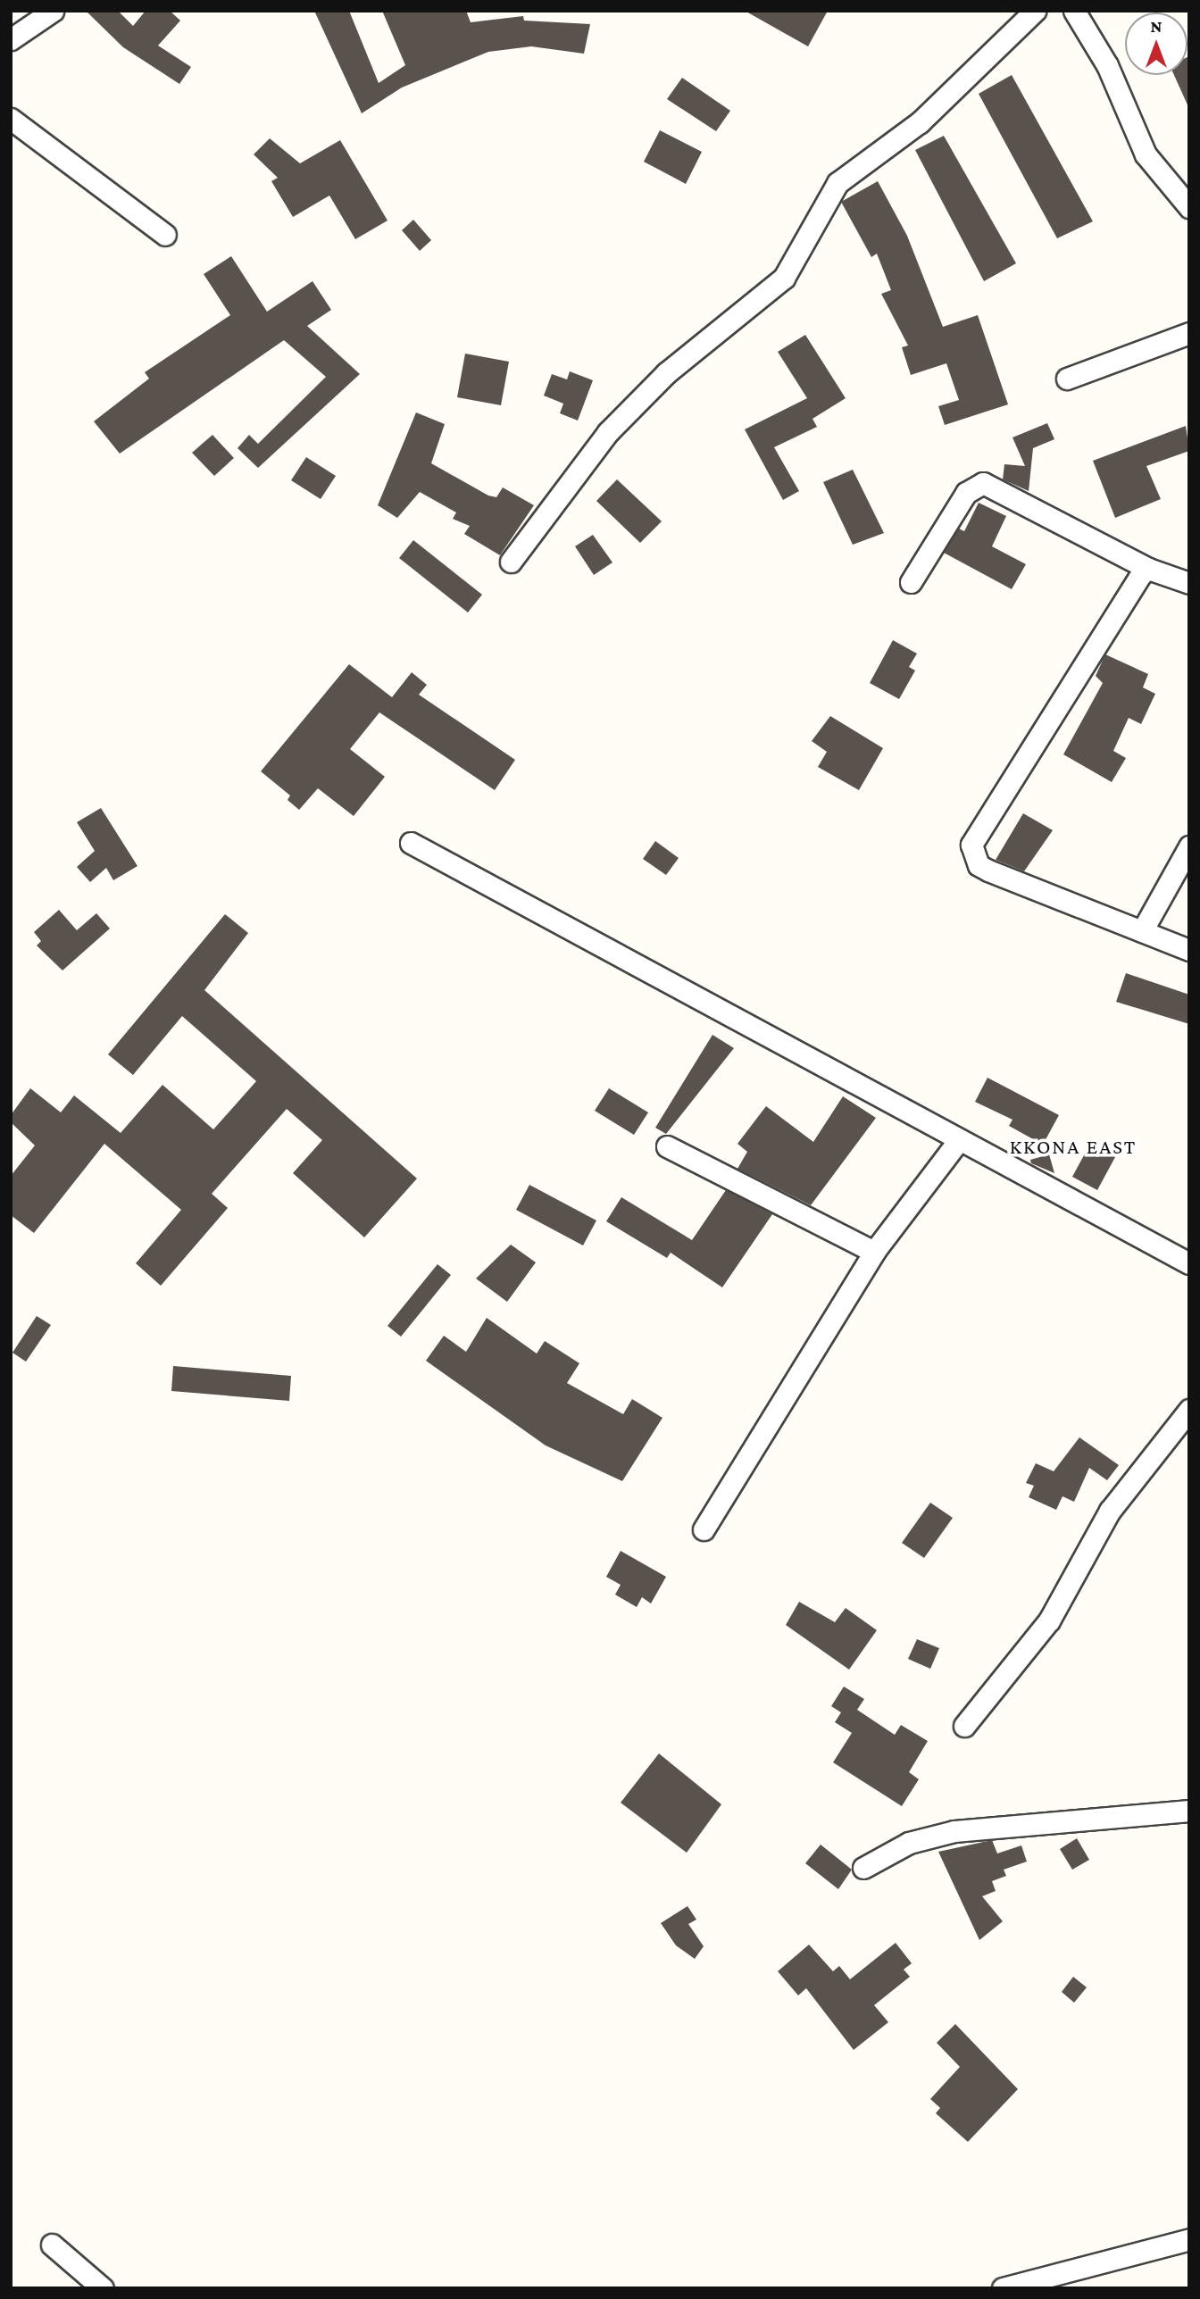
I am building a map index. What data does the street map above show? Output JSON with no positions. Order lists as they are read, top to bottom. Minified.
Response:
{"districts":["KKONA EAST"],"north":"top"}
